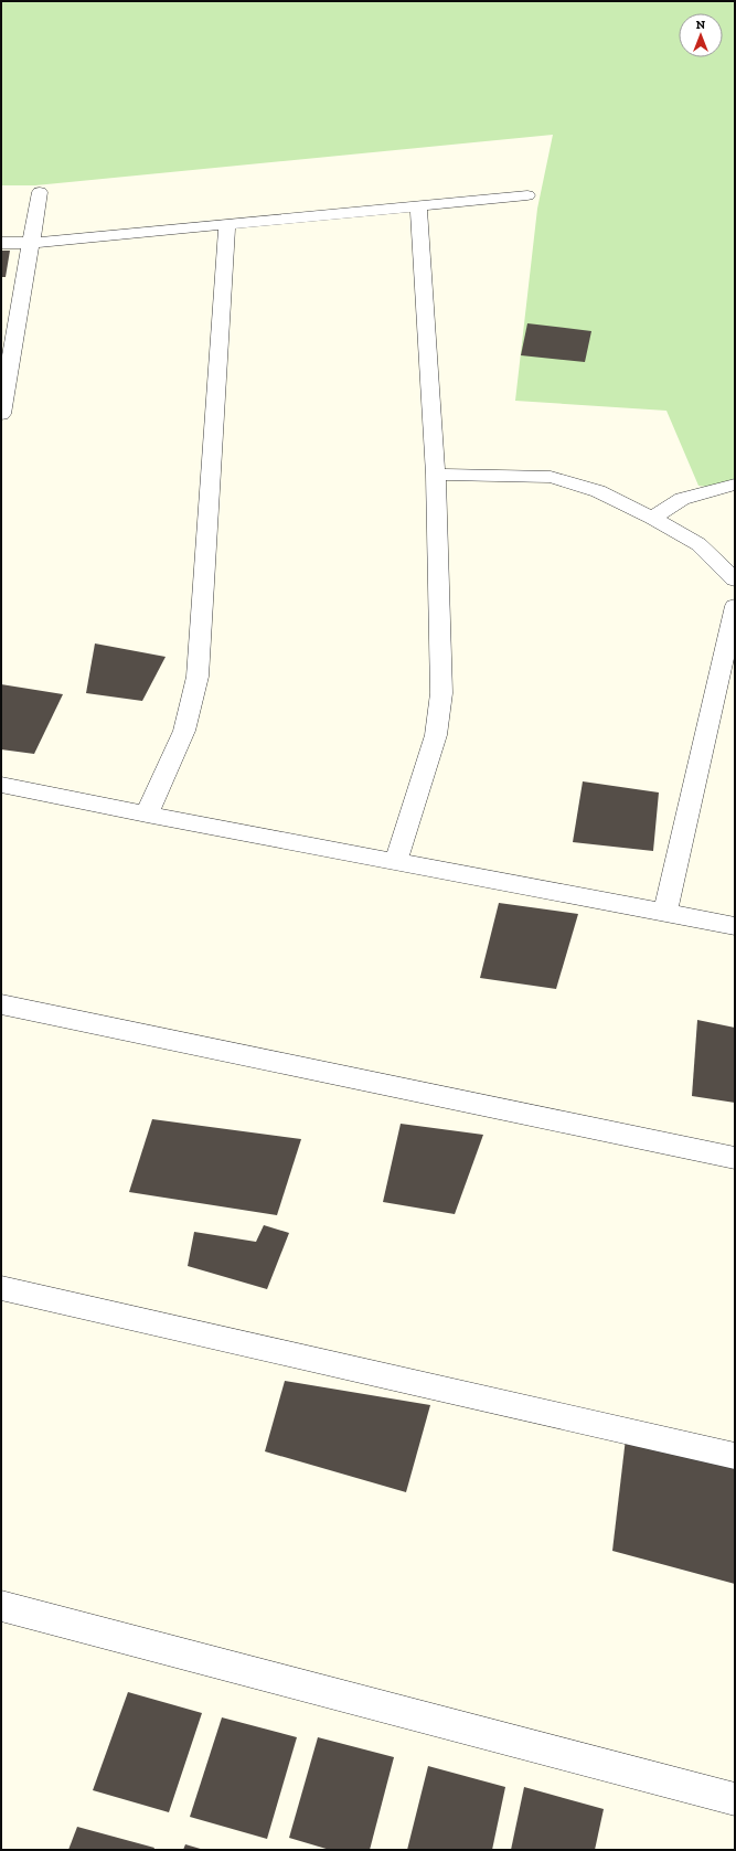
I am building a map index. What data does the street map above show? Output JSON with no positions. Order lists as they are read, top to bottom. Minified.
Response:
{"north":"top"}
